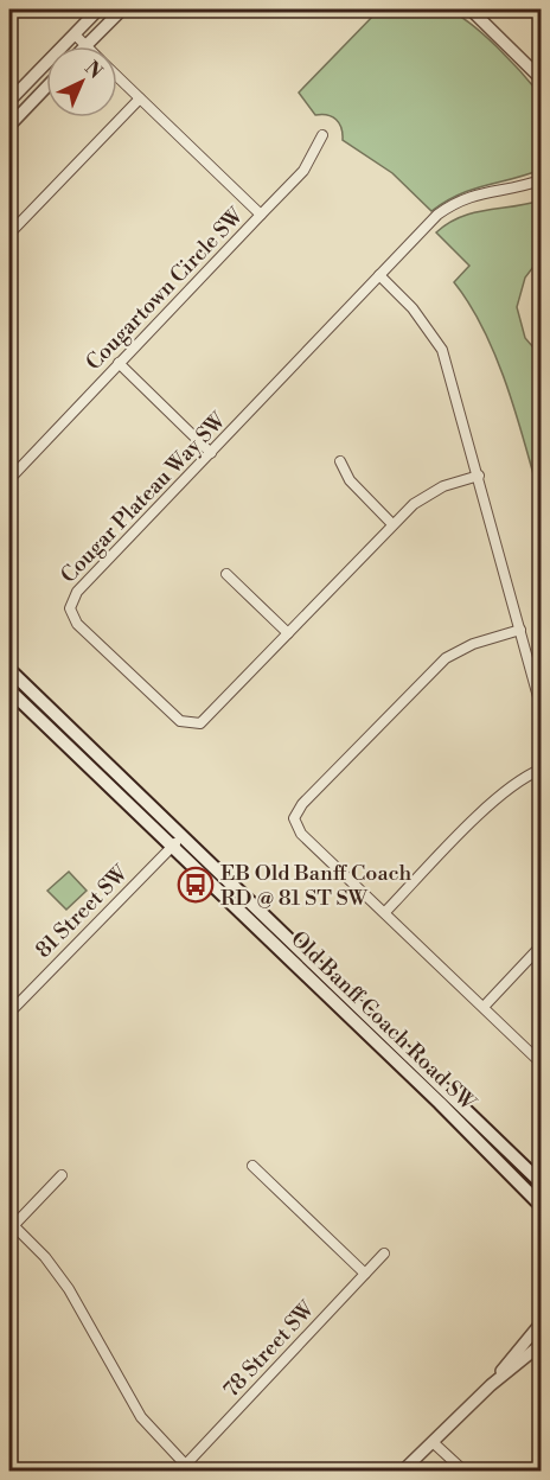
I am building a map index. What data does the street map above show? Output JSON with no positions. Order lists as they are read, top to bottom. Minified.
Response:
{"streets":{"main road":["Old Banff Coach Road SW"],"street":["Cougartown Circle SW","Cougar Plateau Way SW","81 Street SW","78 Street SW"]},"crossings":[["81 Street SW","Old Banff Coach Road SW"]],"places":{"bus stop":["EB Old Banff Coach RD @ 81 ST SW"]},"north":"top right"}
